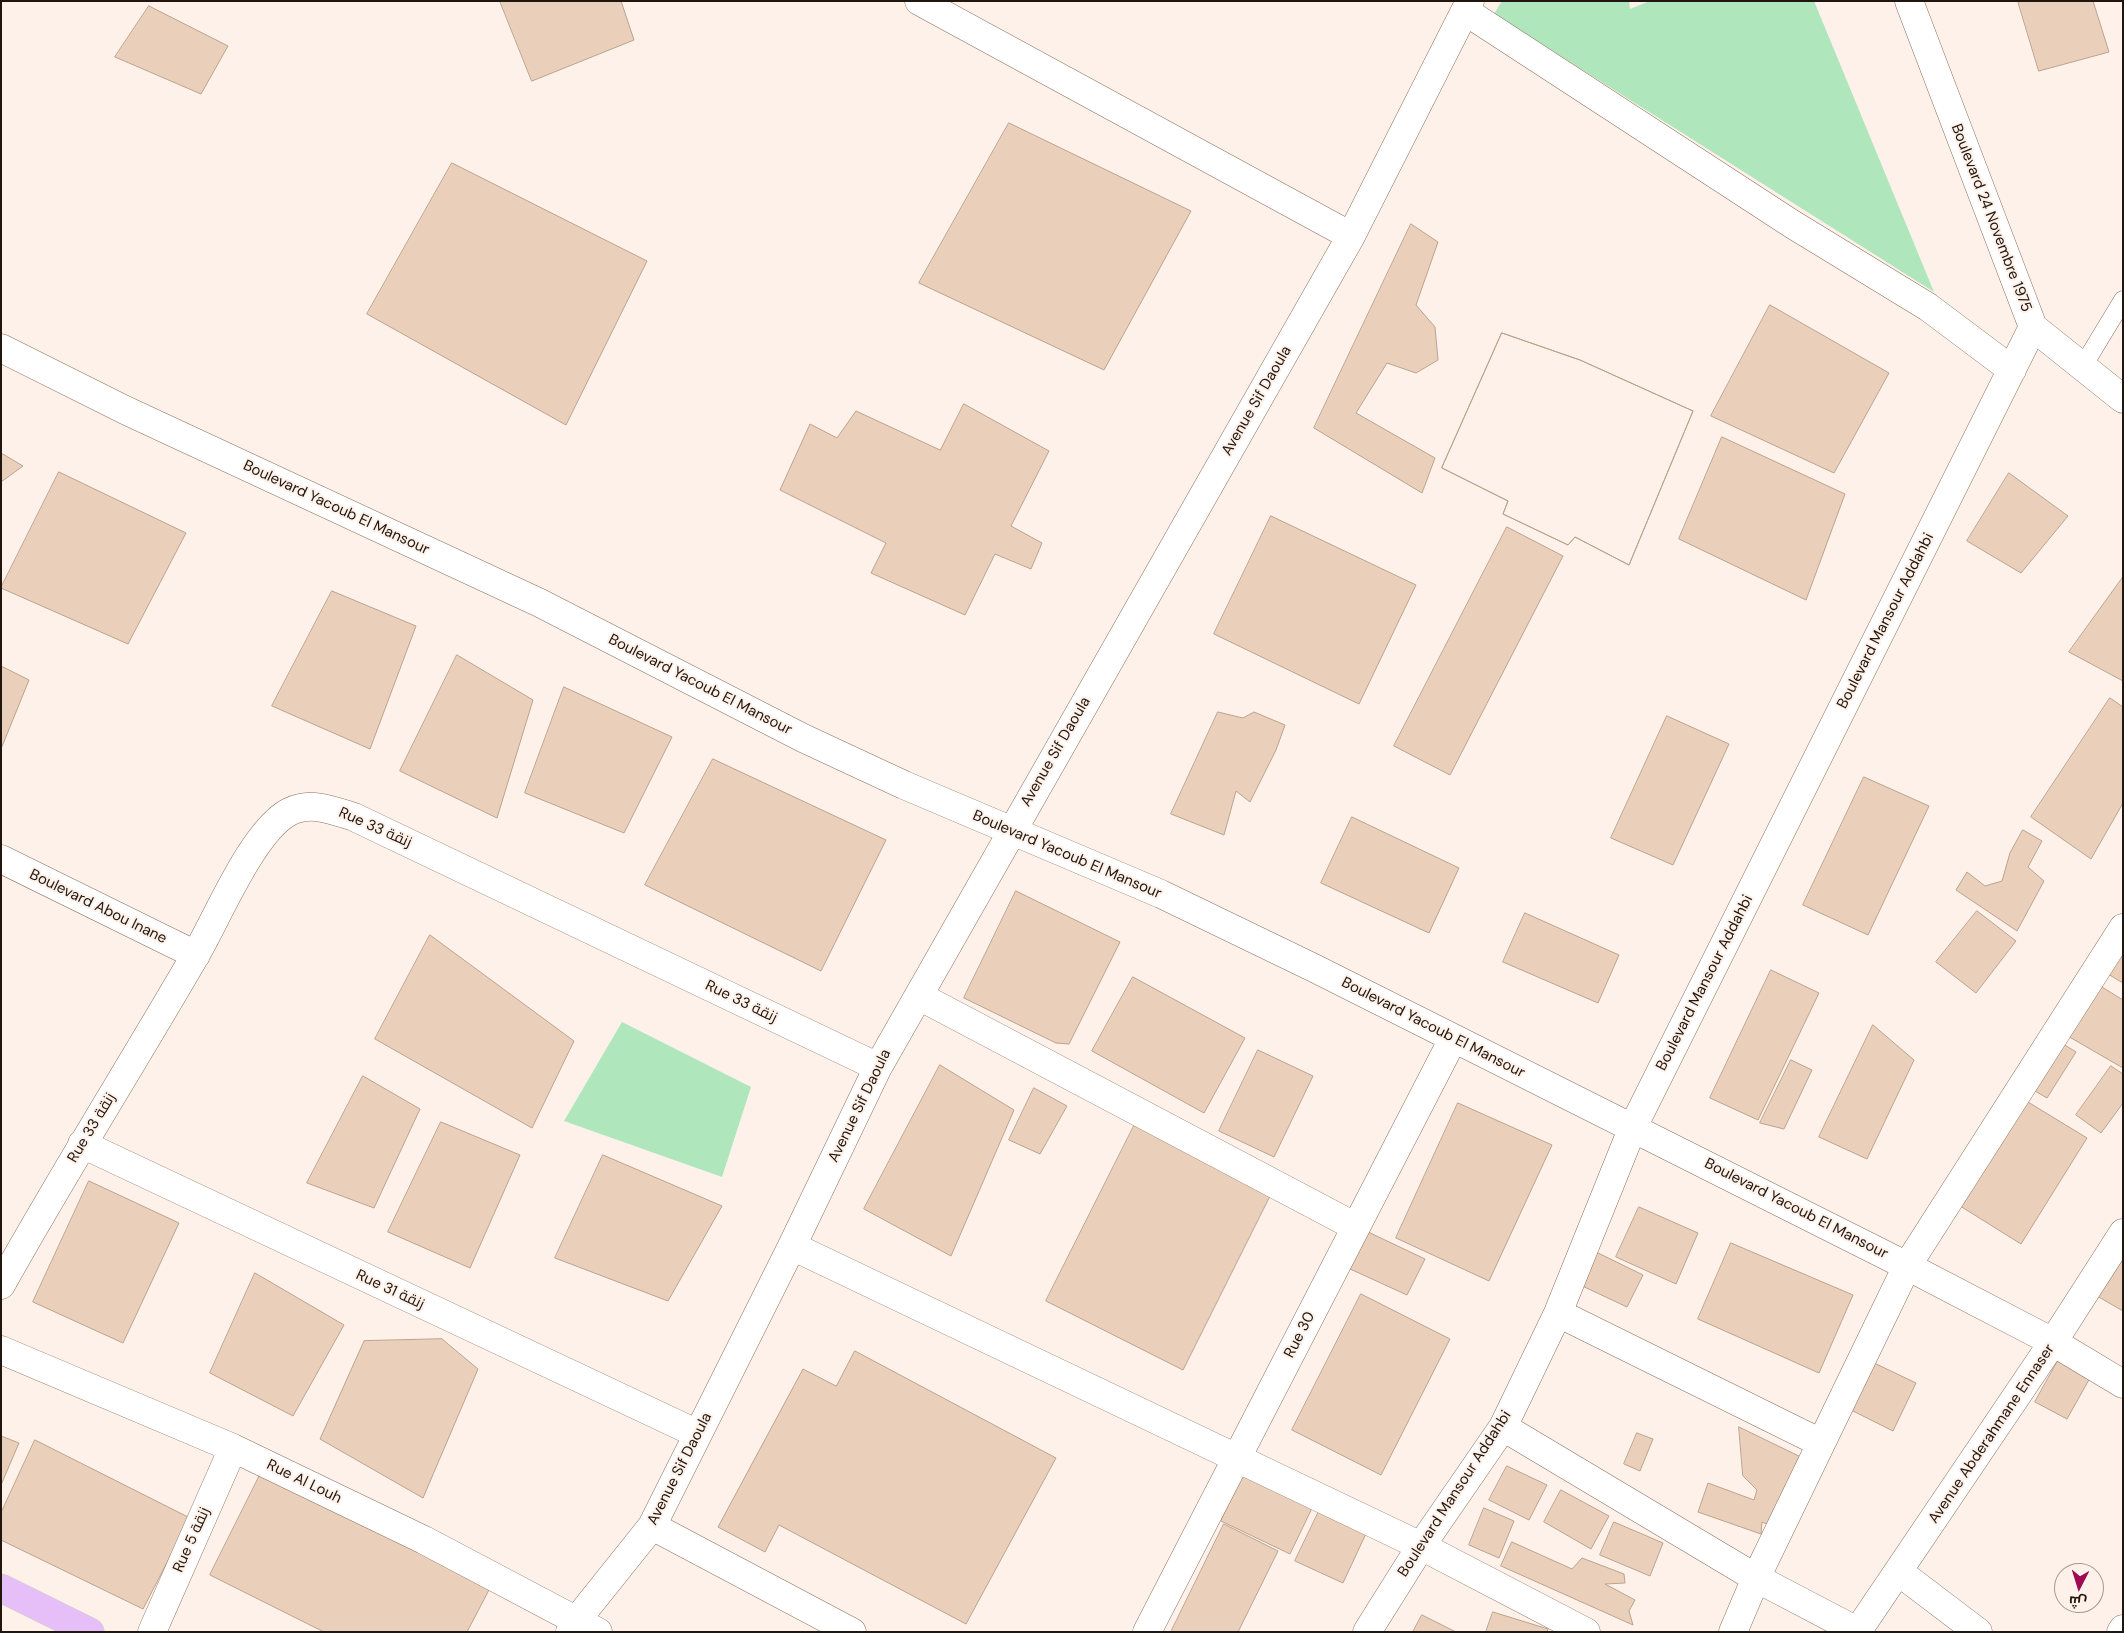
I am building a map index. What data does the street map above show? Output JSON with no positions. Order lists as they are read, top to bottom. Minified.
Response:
{"streets":{"street":["Boulevard 24 Novembre 1975","Avenue Sif Daoula","Boulevard Yacoub El Mansour","Boulevard Mansour Addahbi","Rue 33 زنقة","Boulevard Abou Inane","Rue 31 زنقة","Rue 30","Avenue Abderahmane Ennaser","Rue Al Louh","Rue 5 زنقة"]},"crossings":[["Boulevard 24 Novembre 1975","Boulevard Mansour Addahbi"],["Avenue Sif Daoula","Boulevard Yacoub El Mansour"],["Avenue Sif Daoula","Rue 33 زنقة"],["Avenue Sif Daoula","Rue 31 زنقة"],["Avenue Sif Daoula","Rue Al Louh"],["Boulevard Yacoub El Mansour","Boulevard Mansour Addahbi"],["Boulevard Yacoub El Mansour","Rue 30"],["Boulevard Yacoub El Mansour","Avenue Abderahmane Ennaser"],["Rue 33 زنقة","Boulevard Abou Inane"],["Rue 33 زنقة","Rue 31 زنقة"],["Rue Al Louh","Rue 5 زنقة"]],"north":"bottom"}
